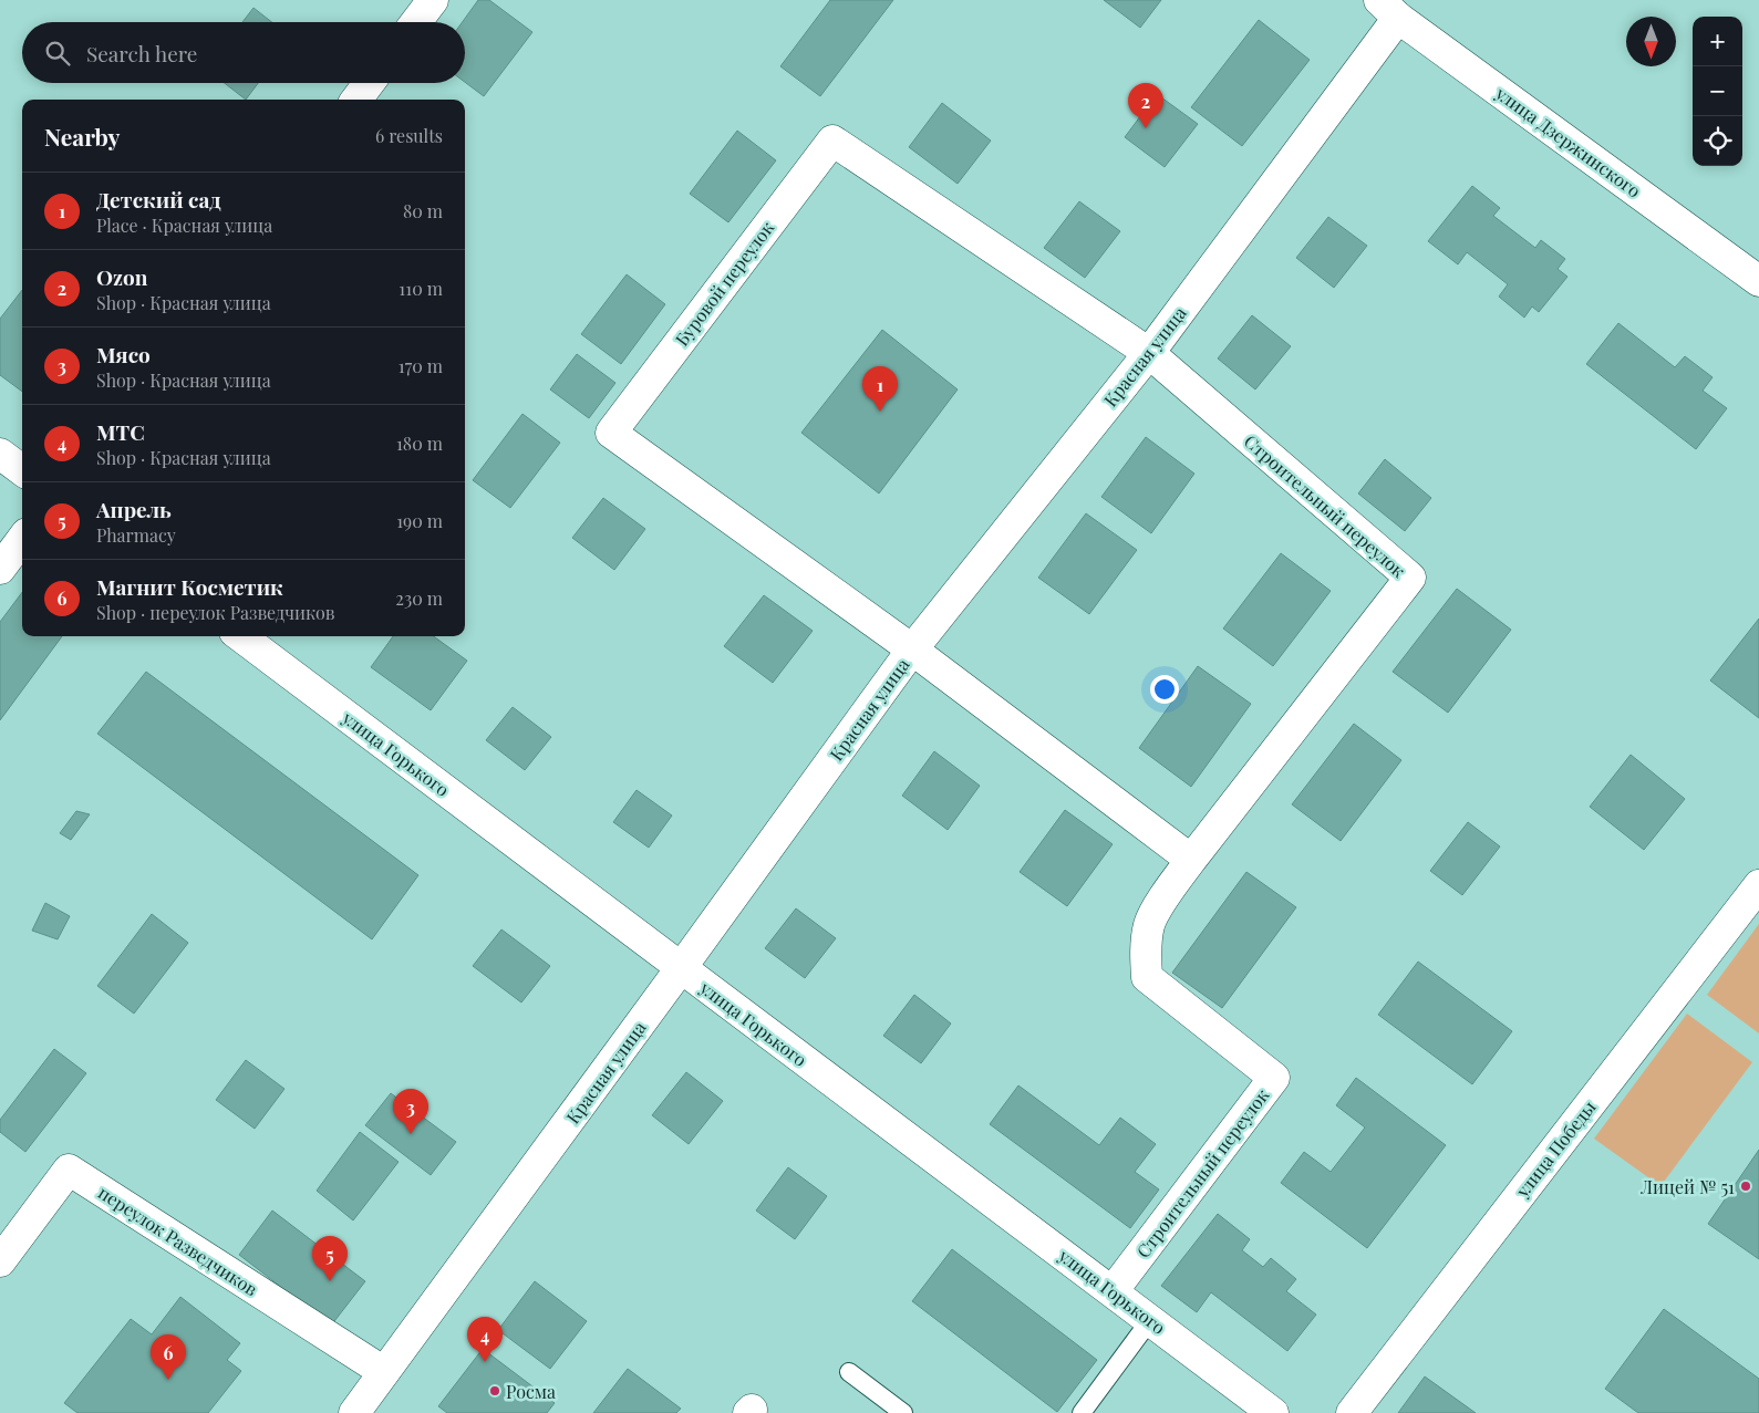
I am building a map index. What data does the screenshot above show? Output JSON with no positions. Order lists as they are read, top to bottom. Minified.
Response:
{"streets":{"street":["улица Дзержинского","Буровой переулок","Красная улица","Строительный переулок","улица Горького","улица Победы","переулок Разведчиков"]},"crossings":[["улица Дзержинского","Красная улица"],["Буровой переулок","Красная улица"],["Буровой переулок","Строительный переулок"],["Красная улица","Строительный переулок"],["Красная улица","улица Горького"],["Красная улица","переулок Разведчиков"],["Строительный переулок","улица Горького"]],"places":["Лицей № 51","Росма"],"north":"bottom","page":{"map_buttons":["+","−"],"search":"Search here","pins":["2","1","3","5","4","6"],"heading":["Nearby","6 results"],"list":[{"mark":"1","name":"Детский сад","note":"Place · Красная улица","value":"80 m"},{"mark":"2","name":"Ozon","note":"Shop · Красная улица","value":"110 m"},{"mark":"3","name":"Мясо","note":"Shop · Красная улица","value":"170 m"},{"mark":"4","name":"МТС","note":"Shop · Красная улица","value":"180 m"},{"mark":"5","name":"Апрель","note":"Pharmacy","value":"190 m"},{"mark":"6","name":"Магнит Косметик","note":"Shop · переулок Разведчиков","value":"230 m"}]}}
